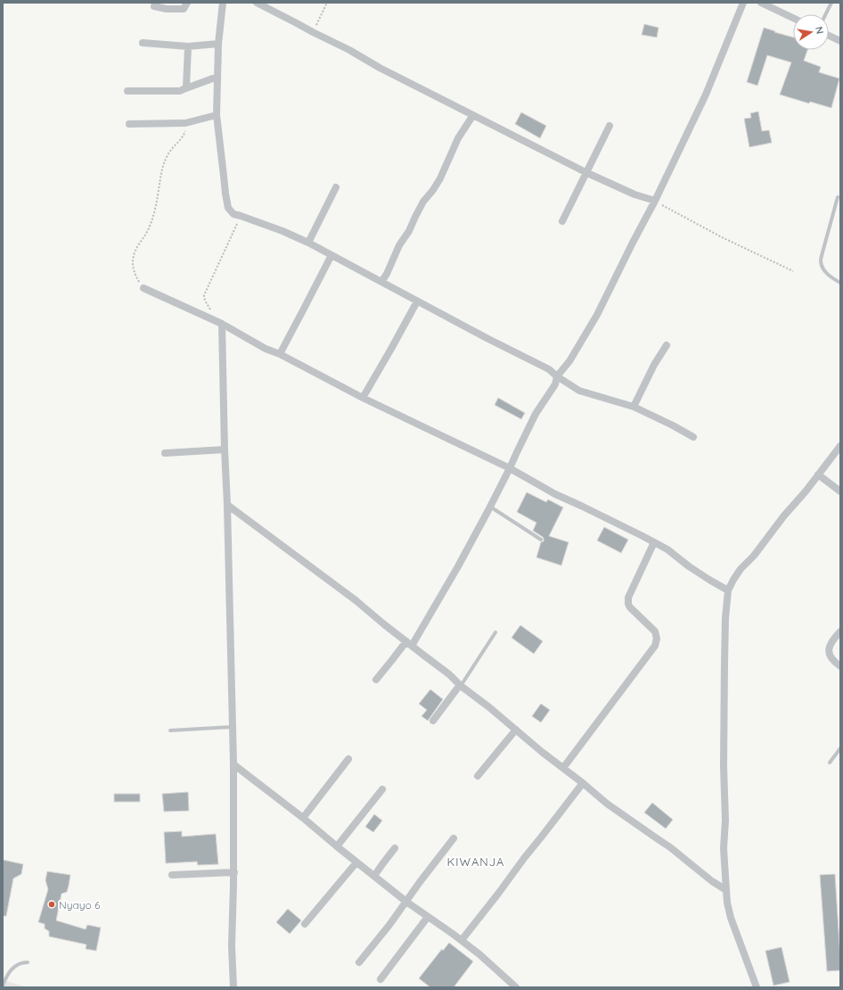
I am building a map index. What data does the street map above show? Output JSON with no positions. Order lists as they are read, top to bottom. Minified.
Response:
{"districts":["KIWANJA"],"places":["Nyayo 6"],"north":"right"}
